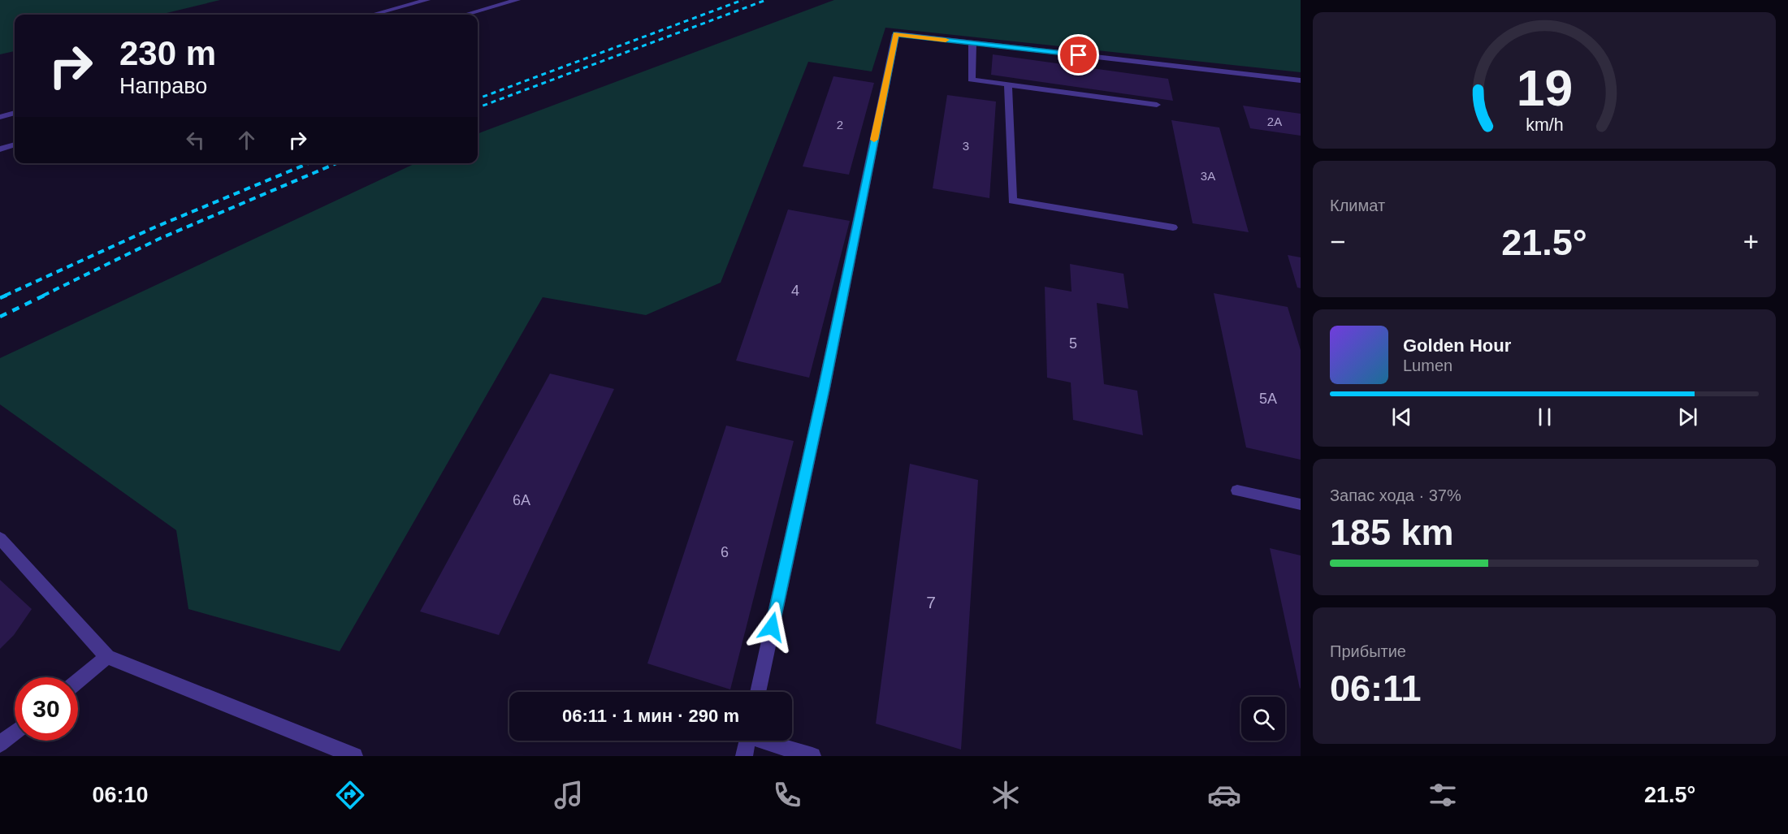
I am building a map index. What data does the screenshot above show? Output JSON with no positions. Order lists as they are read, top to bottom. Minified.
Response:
{"house_numbers":["2А","2","3","3А","4","5","5А","6А","6","7"],"page":{"turn":["230 m","Направо"],"tile":["Климат",["Запас хода · 37%","185 km"],["Прибытие","06:11"]],"heat":["−","21.5°","+"],"song":["Golden Hour","Lumen"],"limit":"30","trip":"06:11 · 1 мин · 290 m","tabs":["06:10","21.5°"],"gauge":["19","km/h"]}}
